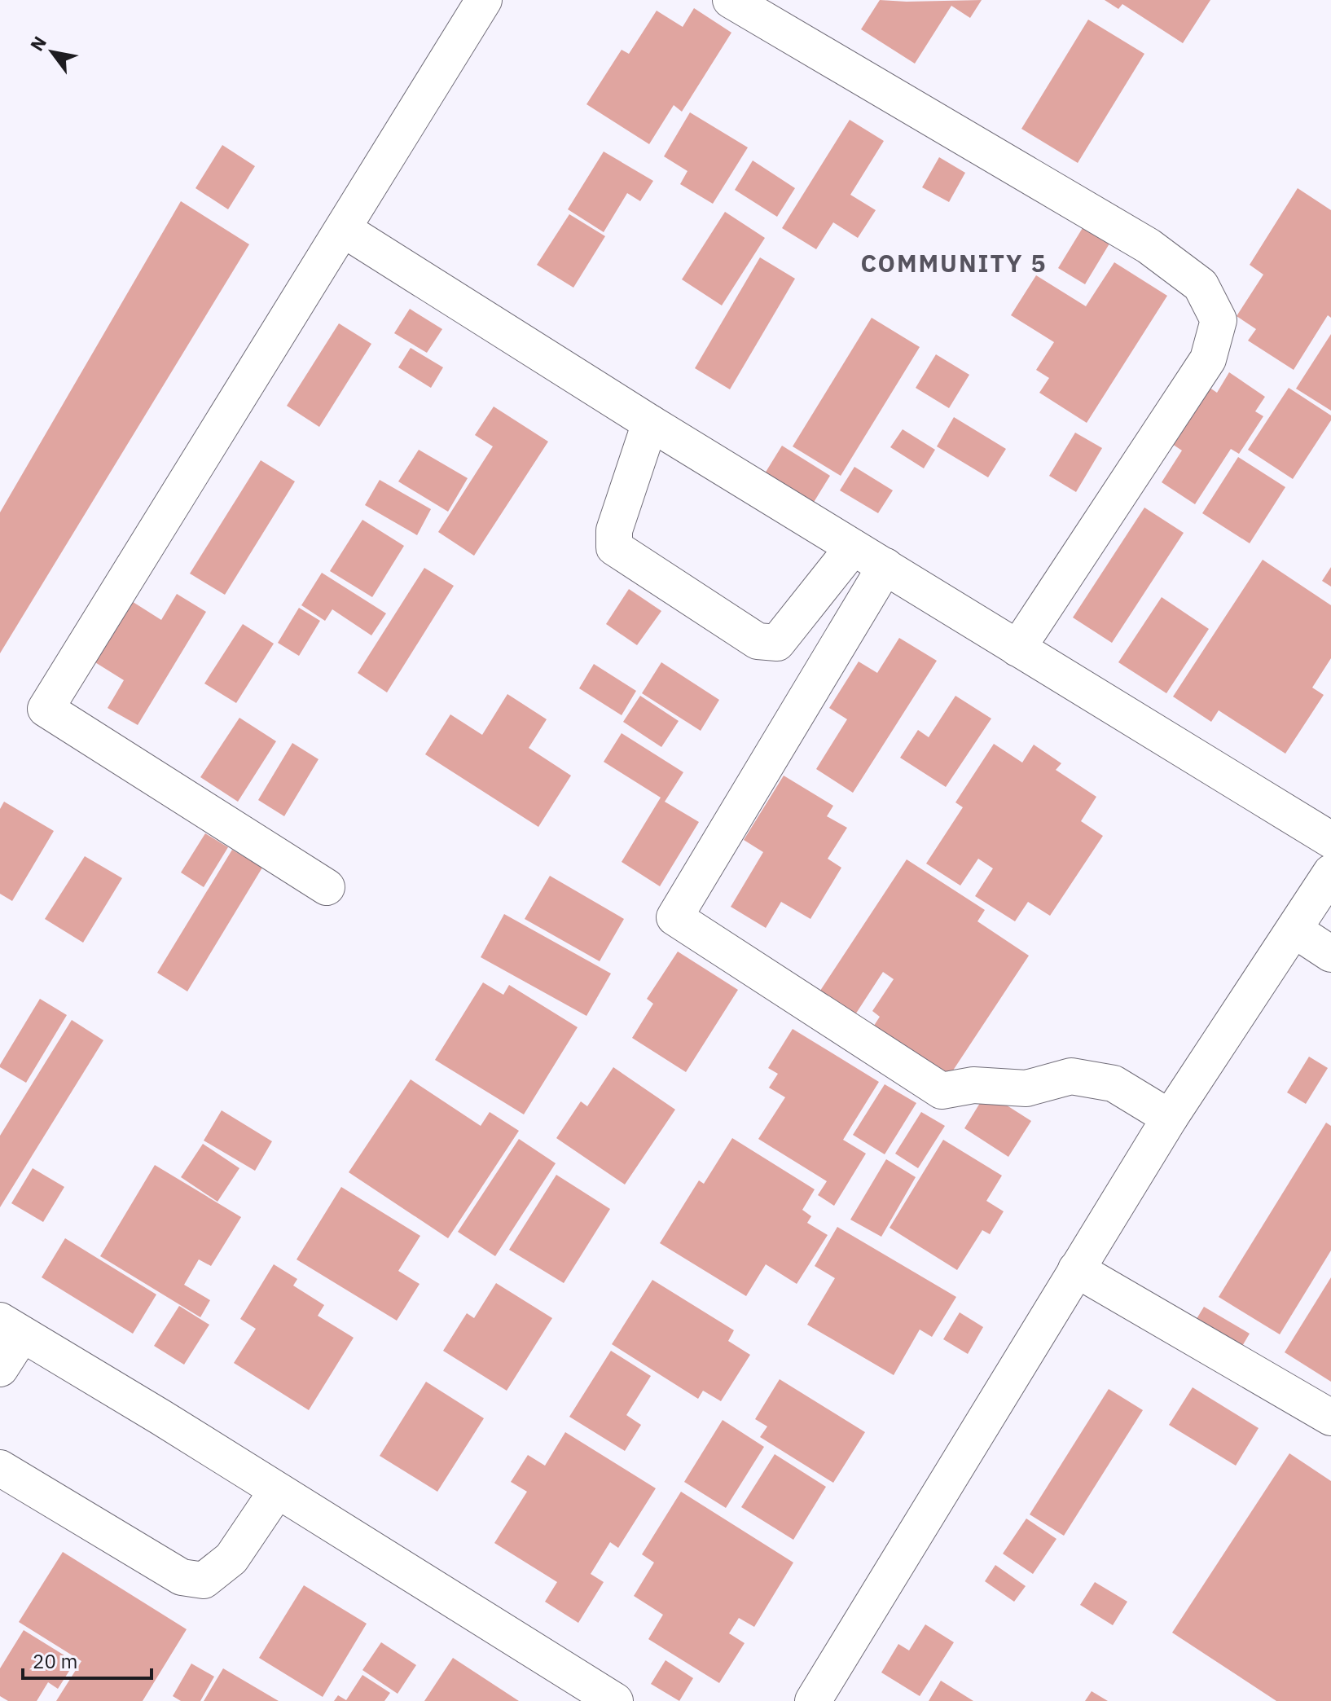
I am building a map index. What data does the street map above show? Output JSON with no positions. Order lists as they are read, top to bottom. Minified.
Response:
{"districts":["COMMUNITY 5"],"scale_bar":"20 m","north":"top left"}
